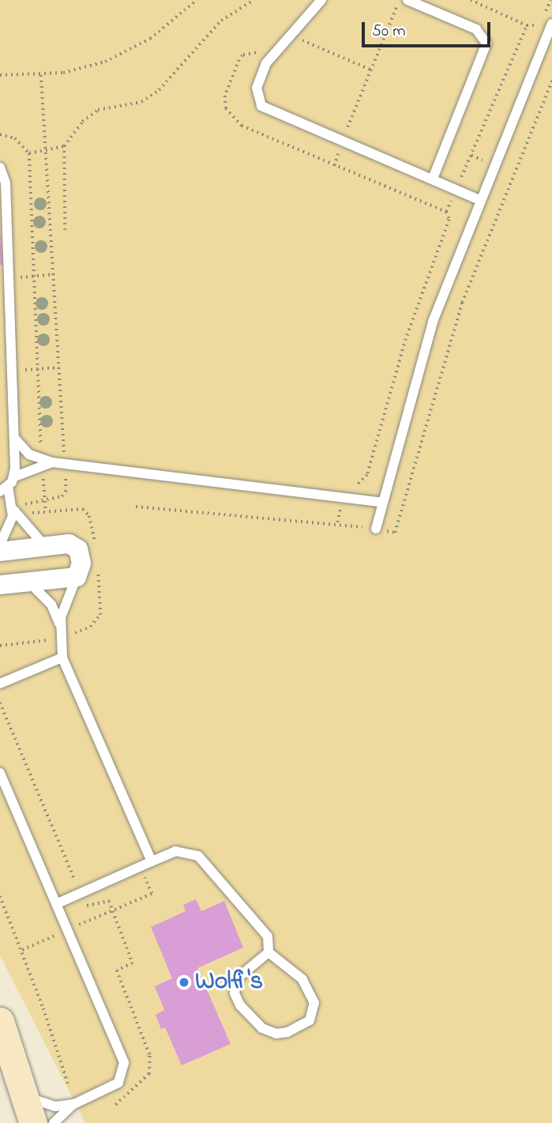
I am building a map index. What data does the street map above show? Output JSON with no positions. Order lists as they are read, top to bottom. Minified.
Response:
{"places":["Wolfi's"],"scale_bar":"50 m"}
